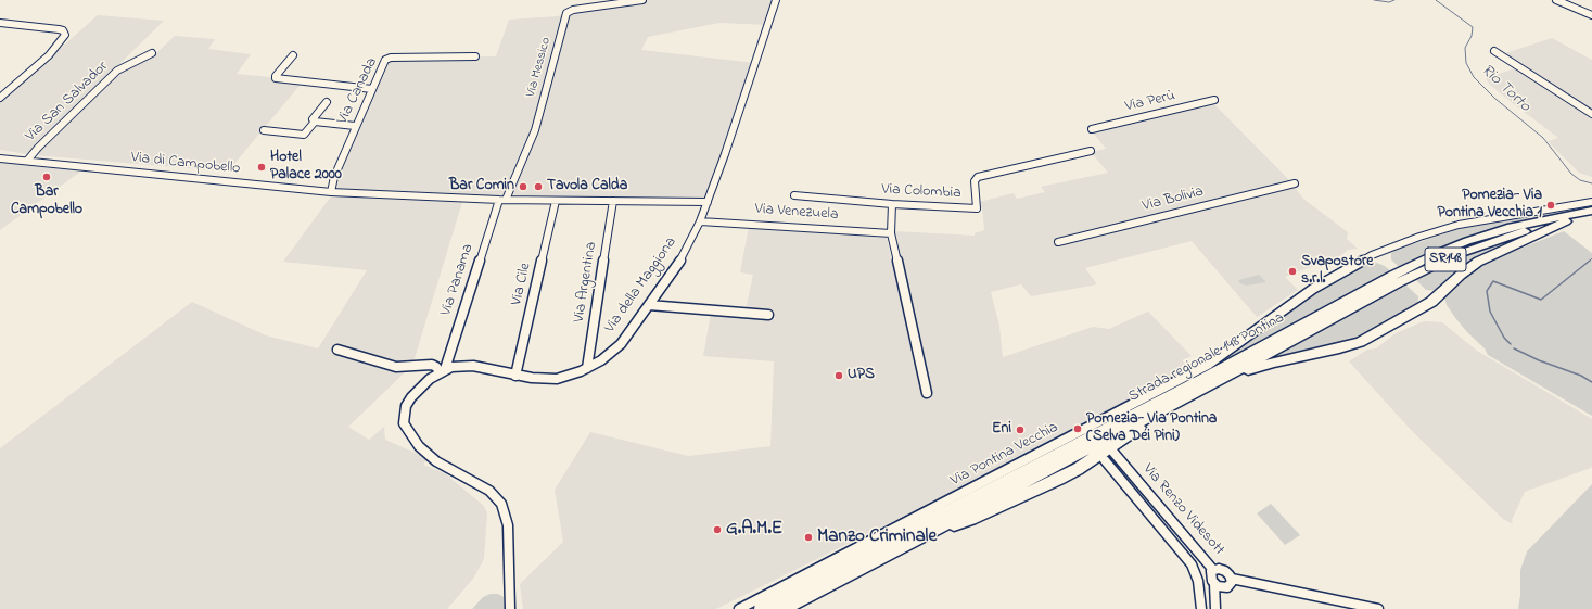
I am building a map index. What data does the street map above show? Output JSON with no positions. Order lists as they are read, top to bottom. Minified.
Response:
{"streets":{"highway":["SR148","Strada regionale 148 Pontina"],"street":["Via Messico","Via Canada","Via San Salvador","Via Perù","Via di Campobello","Via Colombia","Via Bolivia","Via Venezuela","Via Panama","Via Argentina","Via Cile","Via della Maggiona","Via Pontina Vecchia","Via Renzo Videsott"]},"crossings":[["Via Messico","Via di Campobello"],["Via Messico","Via Panama"],["Via Canada","Via di Campobello"],["Via San Salvador","Via di Campobello"],["Via di Campobello","Via Panama"],["Via di Campobello","Via Argentina"],["Via di Campobello","Via Cile"],["Via di Campobello","Via della Maggiona"],["Via Venezuela","Via della Maggiona"],["Via Panama","Via della Maggiona"],["Via Argentina","Via della Maggiona"],["Via Cile","Via della Maggiona"]],"water":["Rio Torto"],"places":["Hotel Palace 2000","Bar Campobello","Bar Comin","Tavola Calda","Pomezia- Via Pontina Vecchia 1","Svapostore s.r.l.","UPS","Pomezia- Via Pontina (Selva Dei Pini)","Eni","G.A.M.E","Manzo Criminale"]}
